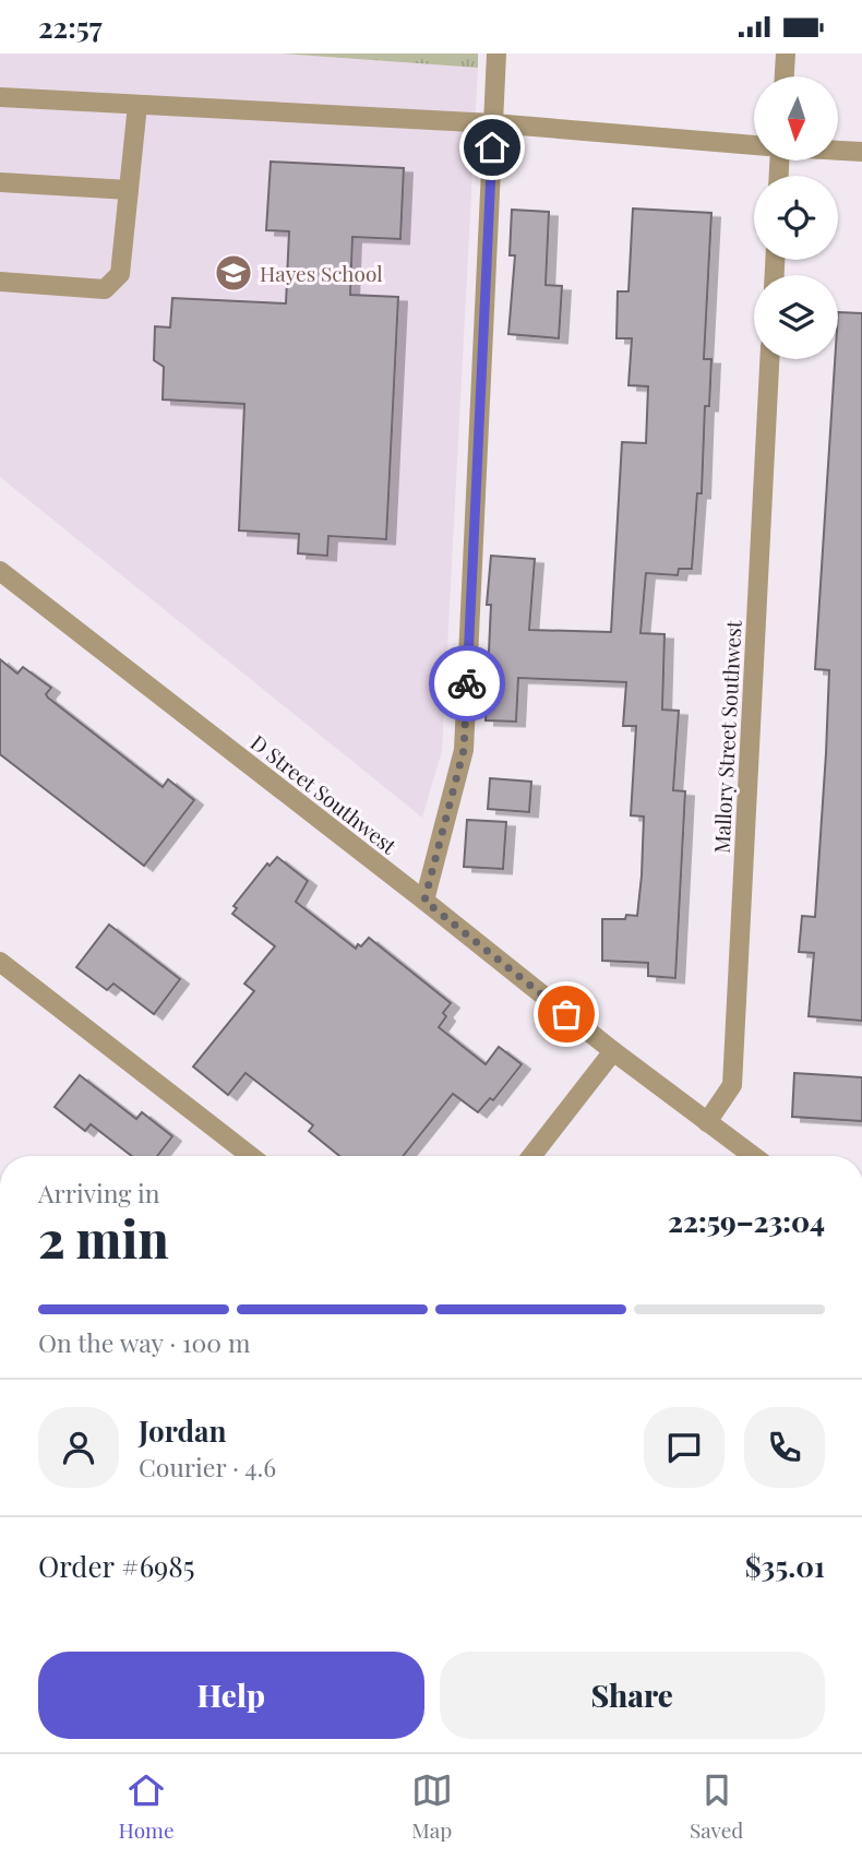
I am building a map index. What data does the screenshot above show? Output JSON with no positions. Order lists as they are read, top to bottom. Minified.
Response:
{"streets":{"street":["Mallory Street Southwest","D Street Southwest"]},"crossings":[["Mallory Street Southwest","D Street Southwest"]],"places":{"school or university":["Hayes School"]},"north":"bottom","page":{"status":"22:57","heading":["2 min","Arriving in","22:59–23:04"],"panel":["Jordan","Courier · 4.6","Order #6985","$35.01"],"bar":"On the way · 100 m","buttons":["Help","Share"],"tabs":["Home","Map","Saved"]}}
